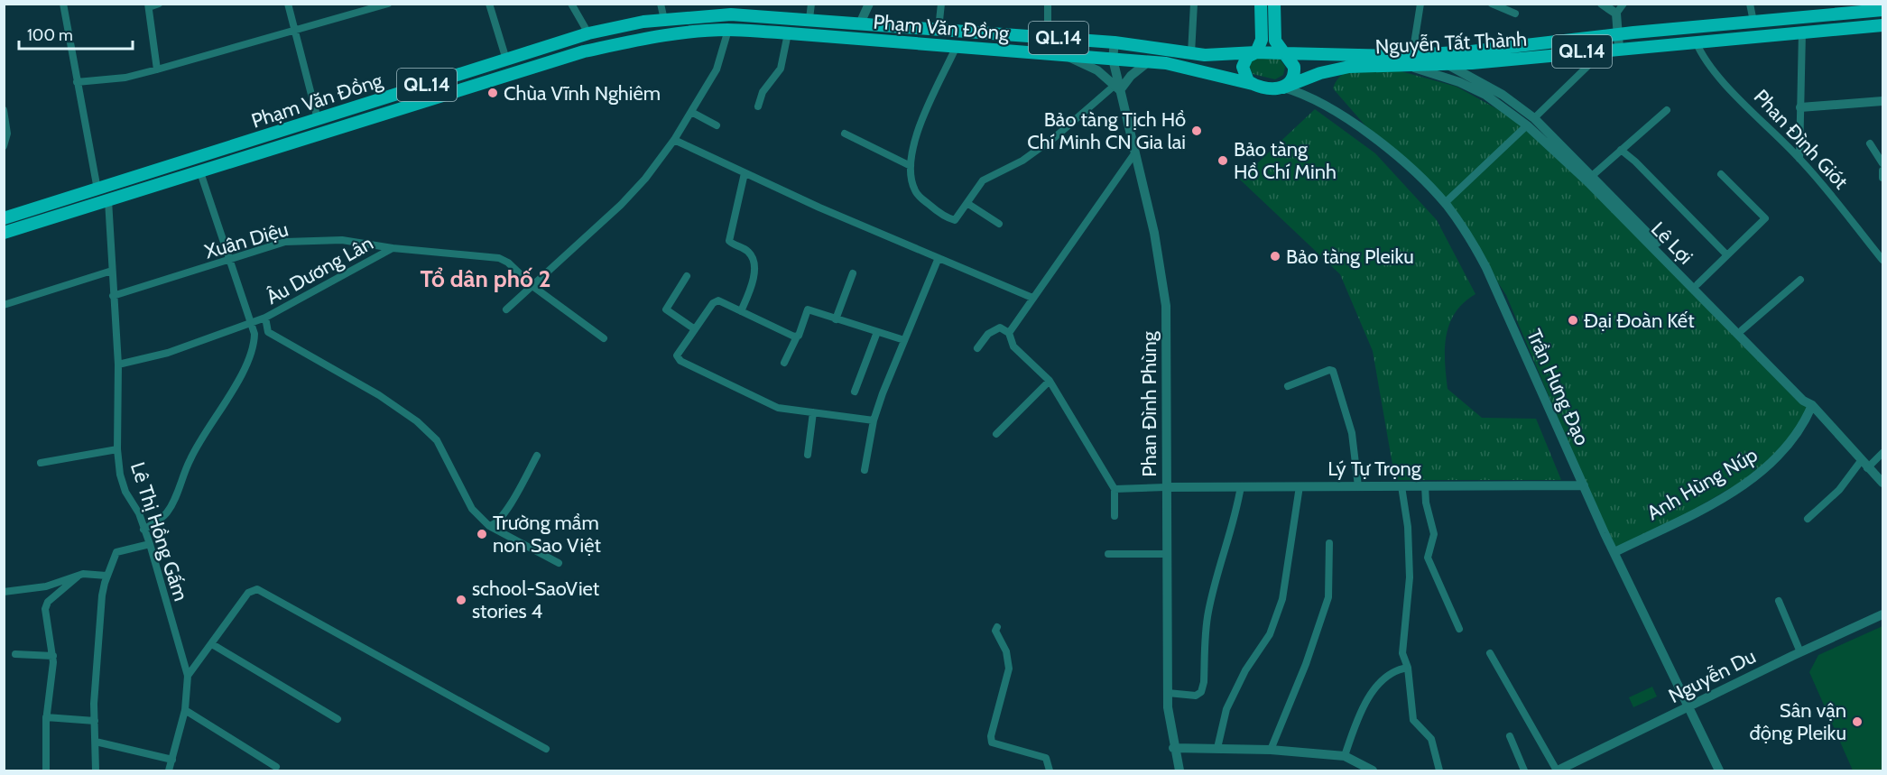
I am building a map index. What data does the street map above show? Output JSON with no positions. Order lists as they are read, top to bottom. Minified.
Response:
{"streets":{"main road":["Phạm Văn Đồng","QL.14","Nguyễn Tất Thành"],"street":["Phan Đình Giót","Xuân Diệu","Lê Lợi","Âu Dương Lân","Trần Hưng Đạo","Phan Đình Phùng","Lý Tự Trọng","Anh Hùng Núp","Lê Thị Hồng Gấm","Nguyễn Du"]},"crossings":[["Phạm Văn Đồng","Nguyễn Tất Thành"],["Phạm Văn Đồng","Trần Hưng Đạo"],["Phạm Văn Đồng","Phan Đình Phùng"],["Phạm Văn Đồng","Lê Thị Hồng Gấm"],["Nguyễn Tất Thành","Phan Đình Giót"],["Nguyễn Tất Thành","Lê Lợi"],["Nguyễn Tất Thành","Trần Hưng Đạo"],["Xuân Diệu","Âu Dương Lân"],["Xuân Diệu","Lê Thị Hồng Gấm"],["Lê Lợi","Anh Hùng Núp"],["Âu Dương Lân","Lê Thị Hồng Gấm"],["Trần Hưng Đạo","Lý Tự Trọng"],["Trần Hưng Đạo","Anh Hùng Núp"],["Trần Hưng Đạo","Nguyễn Du"],["Phan Đình Phùng","Lý Tự Trọng"]],"districts":["Tổ dân phố 2"],"places":["Chùa Vĩnh Nghiêm","Bảo tàng Tịch Hồ Chí Minh CN Gia lai","Bảo tàng Hồ Chí Minh","Bảo tàng Pleiku","Đại Đoàn Kết","Trường mầm non Sao Việt","school-SaoViet stories 4","Sân vận động Pleiku"],"scale_bar":"100 m"}
